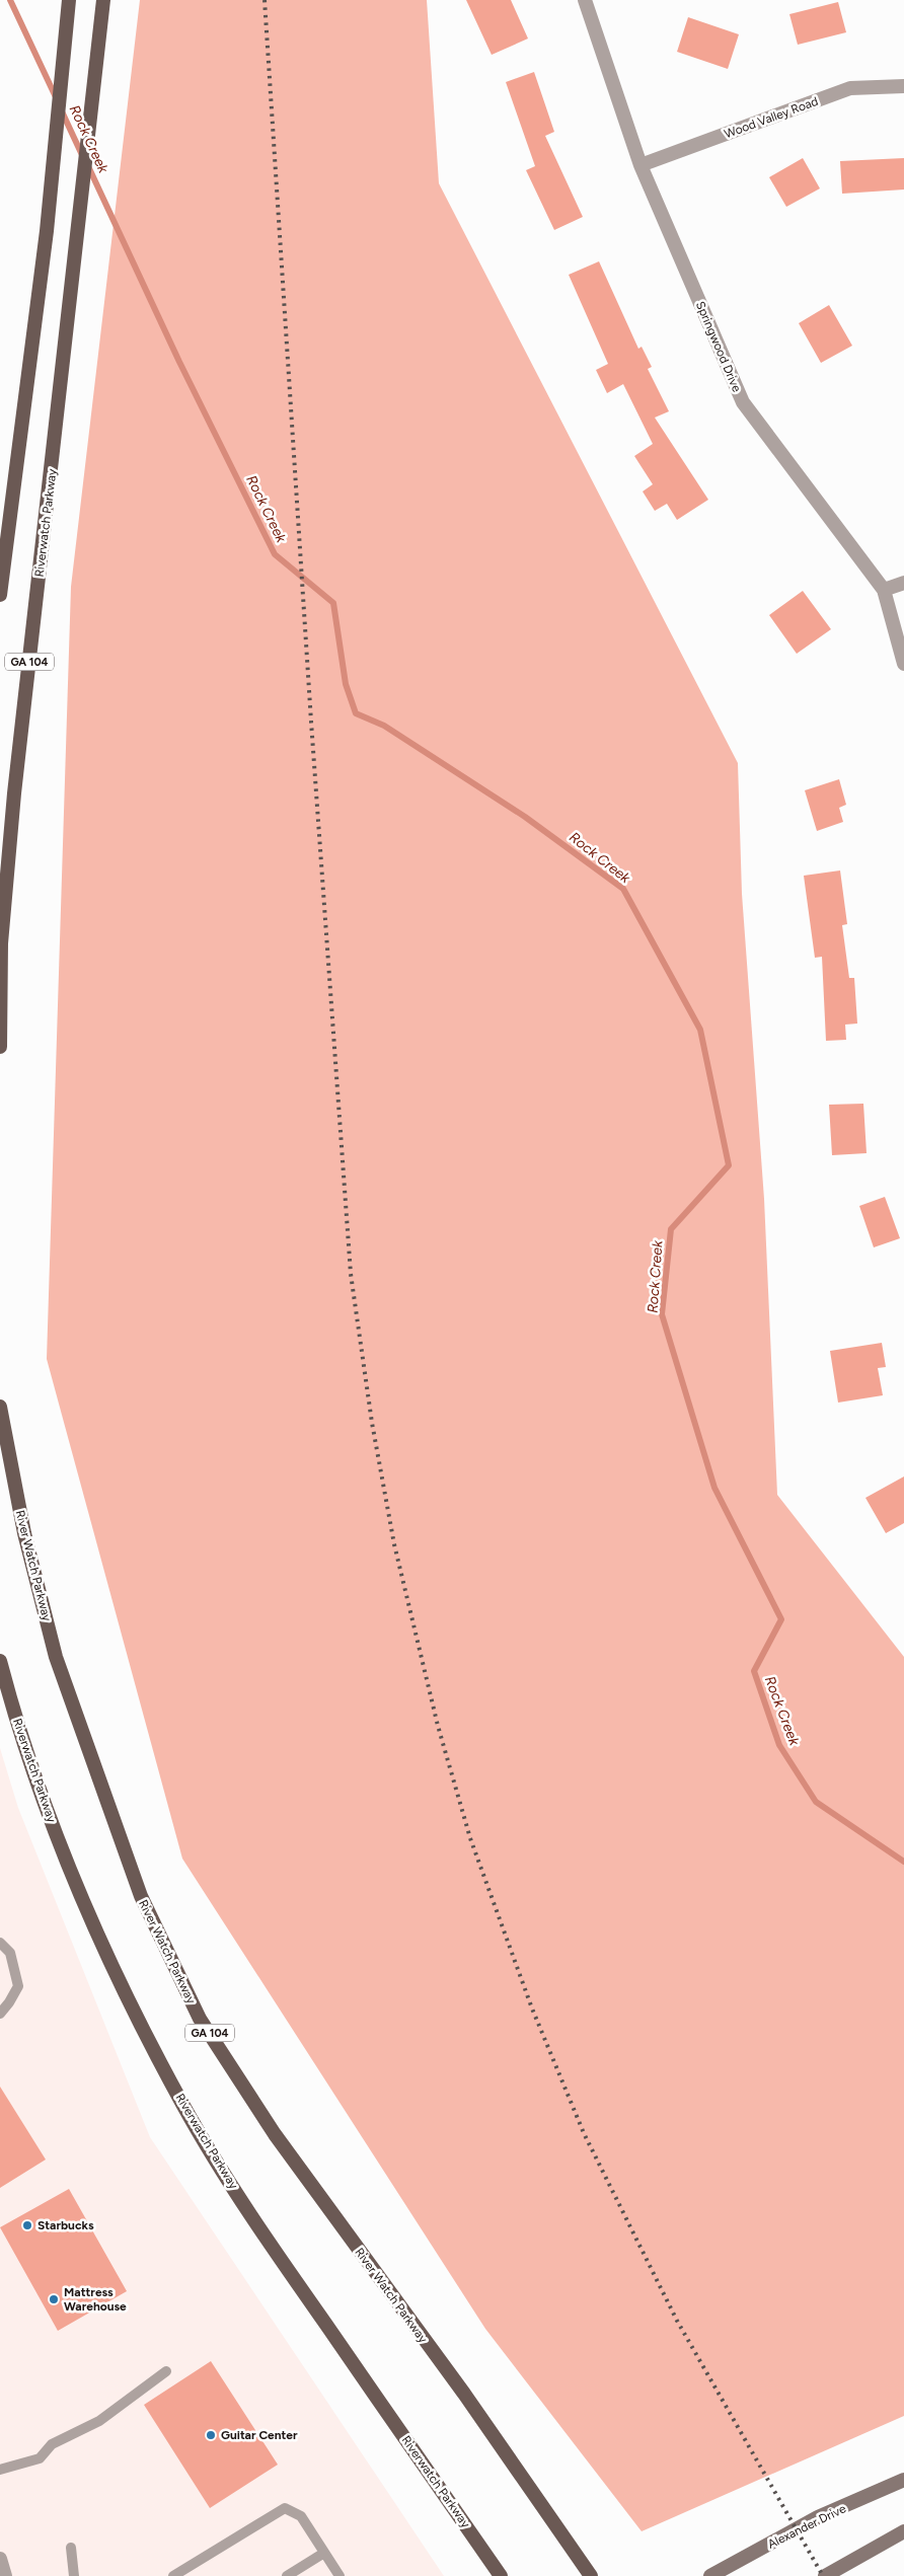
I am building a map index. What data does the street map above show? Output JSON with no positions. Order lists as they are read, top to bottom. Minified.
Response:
{"streets":{"main road":["Riverwatch Parkway","GA 104","River Watch Parkway","Alexander Drive"],"street":["Wood Valley Road","Springwood Drive"]},"crossings":[["Wood Valley Road","Springwood Drive"]],"water":["Rock Creek"],"places":["Starbucks","Mattress Warehouse","Guitar Center"]}
